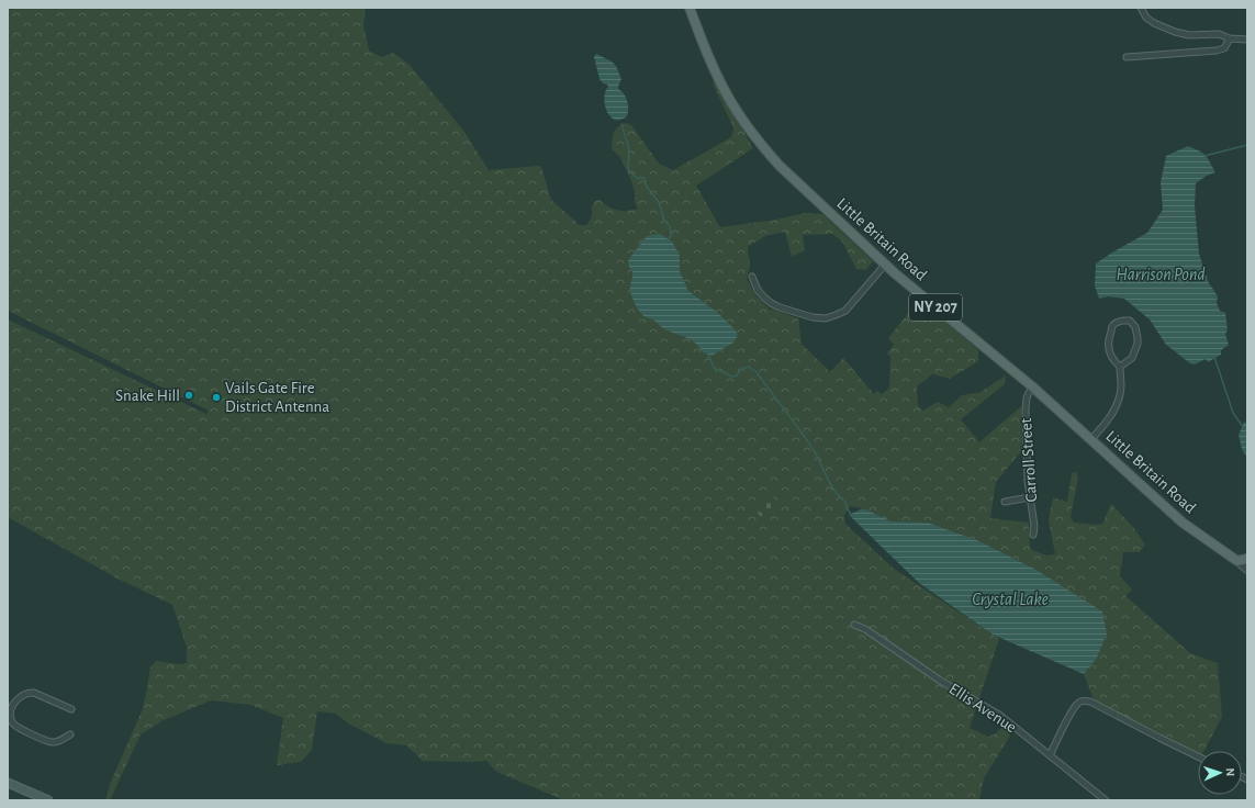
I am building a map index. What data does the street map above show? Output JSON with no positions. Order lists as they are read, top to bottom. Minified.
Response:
{"streets":{"main road":["Little Britain Road","NY 207"],"street":["Carroll Street","Ellis Avenue"]},"crossings":[["Little Britain Road","Carroll Street"]],"water":["Harrison Pond","Crystal Lake"],"places":["Snake Hill","Vails Gate Fire District Antenna"],"north":"right"}
